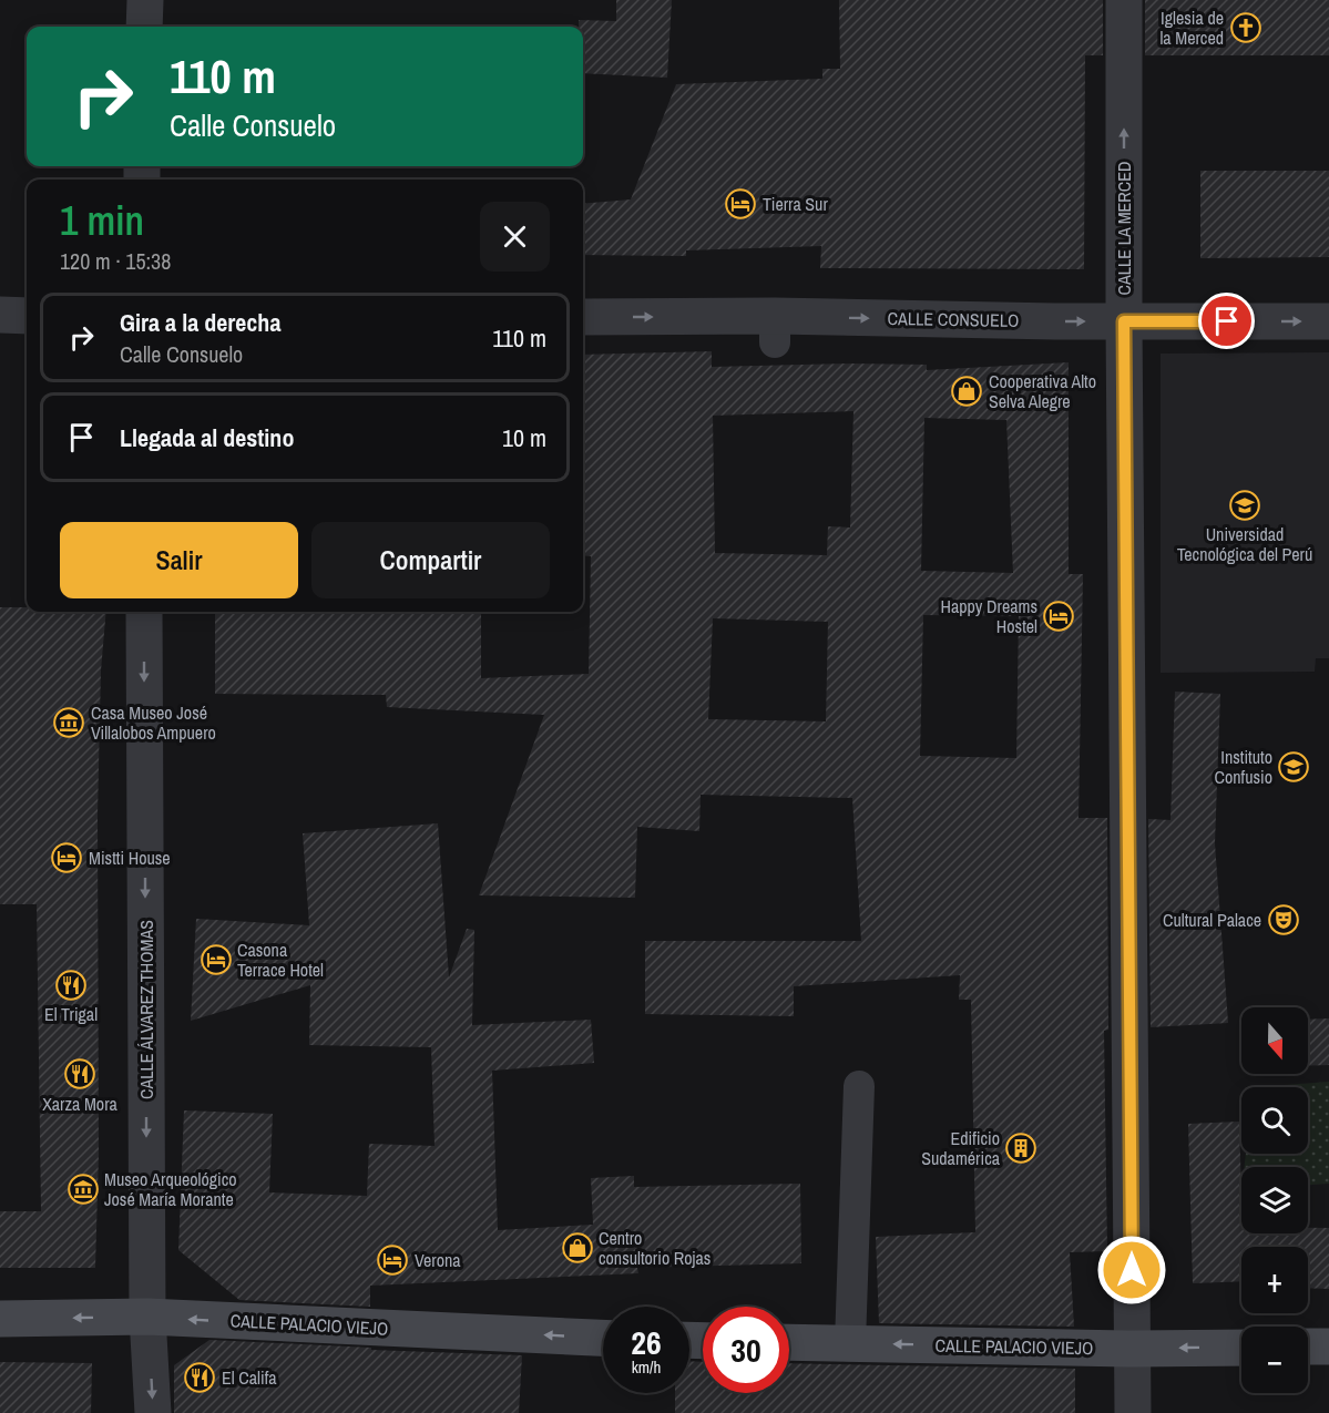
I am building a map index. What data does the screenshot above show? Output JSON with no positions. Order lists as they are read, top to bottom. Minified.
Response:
{"streets":{"street":["CALLE LA MERCED","CALLE CONSUELO","CALLE ÁLVAREZ THOMAS","CALLE PALACIO VIEJO"]},"crossings":[["CALLE LA MERCED","CALLE CONSUELO"],["CALLE LA MERCED","CALLE PALACIO VIEJO"],["CALLE ÁLVAREZ THOMAS","CALLE PALACIO VIEJO"]],"one_way":["CALLE CONSUELO","CALLE ÁLVAREZ THOMAS","CALLE PALACIO VIEJO"],"places":{"church":["Iglesia de la Merced"],"hotel":["Tierra Sur","Happy Dreams Hostel","Mistti House","Casona Terrace Hotel","Verona"],"shop":["Cooperativa Alto Selva Alegre","Centro consultorio Rojas"],"school or university":["Universidad Tecnológica del Perú","Instituto Confusio"],"museum":["Casa Museo José Villalobos Ampuero","Museo Arqueológico José María Morante"],"theatre":["Cultural Palace"],"restaurant":["El Trigal","Xarza Mora","El Califa"],"building":["Edificio Sudamérica"]},"north":"bottom","page":{"turn":["110 m","Calle Consuelo"],"heading":["1 min","120 m · 15:38"],"list":[{"name":"Gira a la derecha","note":"Calle Consuelo","value":"110 m"},{"name":"Llegada al destino","value":"10 m"}],"buttons":["Salir","Compartir"],"map_buttons":["+","−"],"speed":"26 km/h","limit":"30"}}
